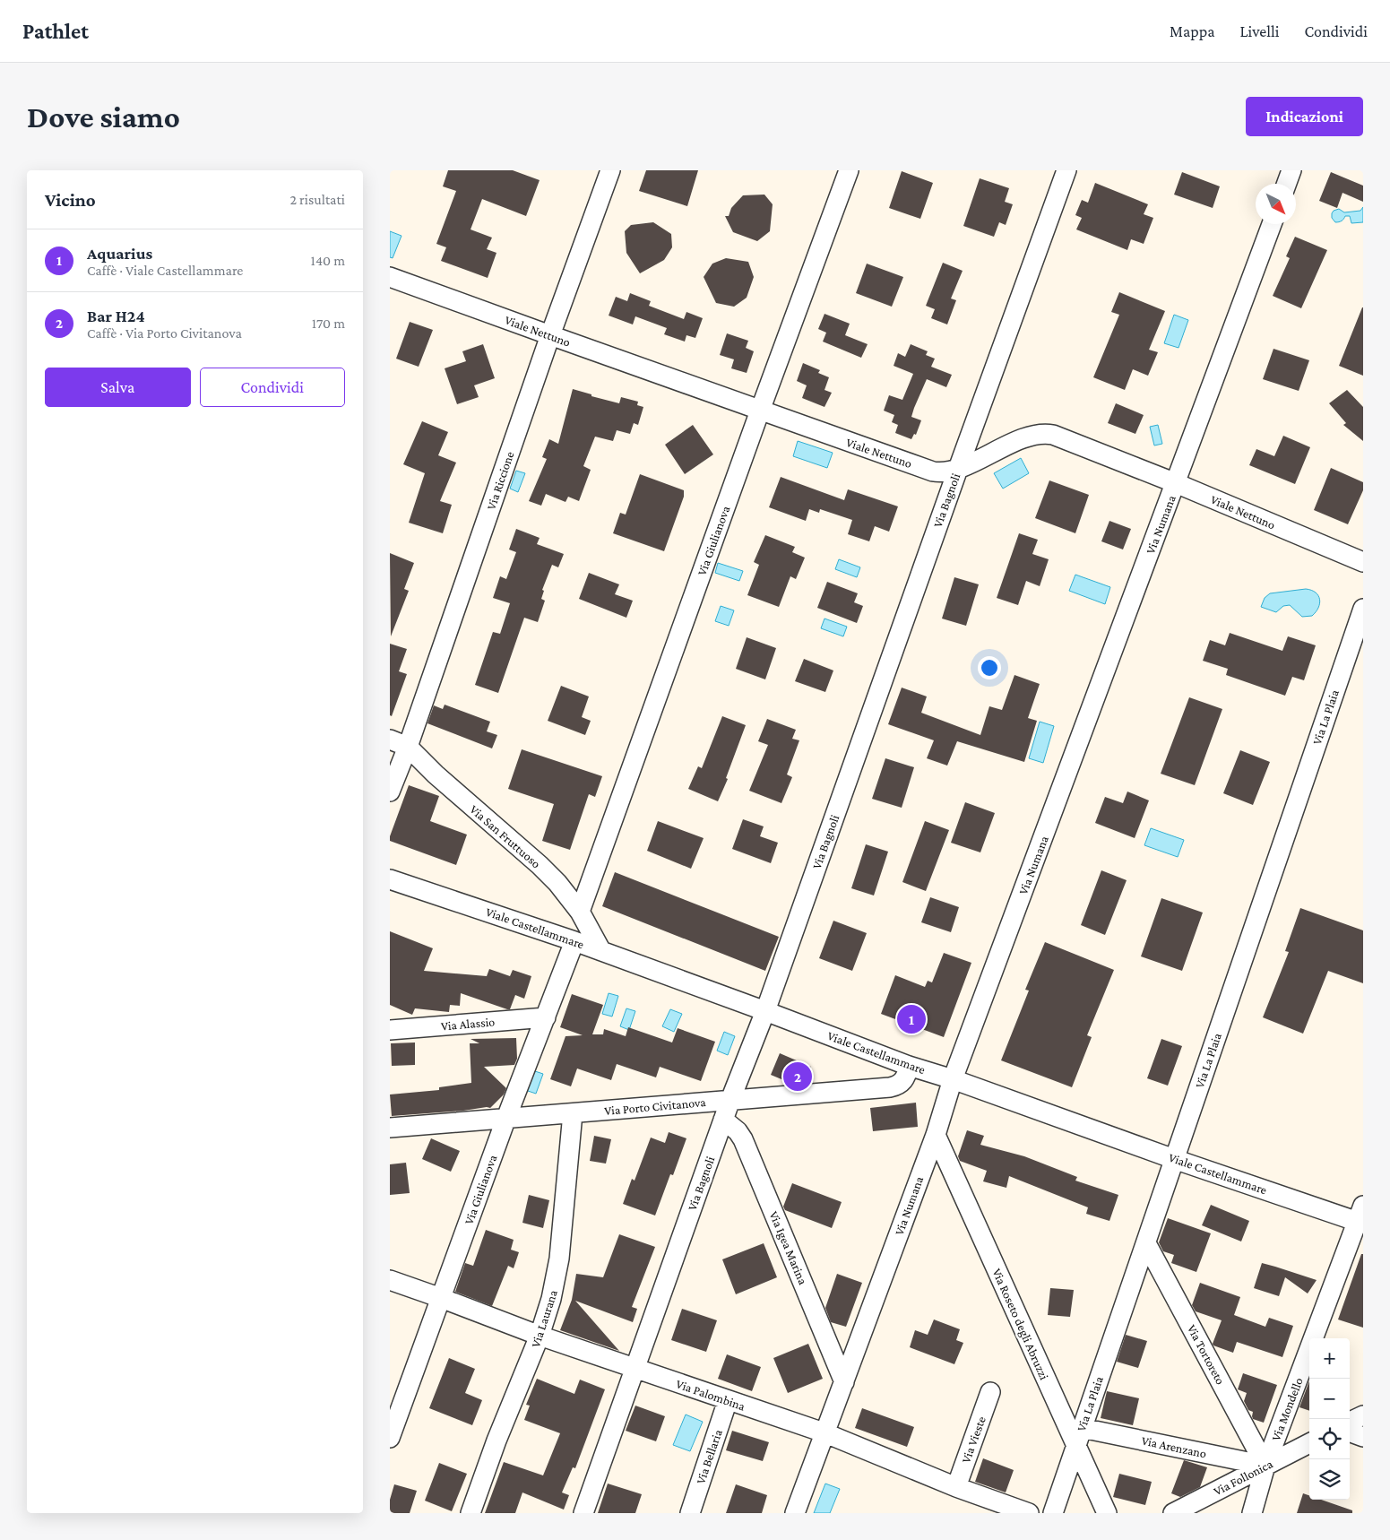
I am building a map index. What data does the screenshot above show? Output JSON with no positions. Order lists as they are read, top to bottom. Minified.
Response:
{"streets":{"street":["Viale Nettuno","Via Riccione","Via Bagnoli","Via Numana","Via Giulianova","Via La Plaia","Via San Fruttuoso","Viale Castellammare","Via Alassio","Via Porto Civitanova","Via Igea Marina","Via Laurana","Via Roseto degli Abruzzi","Via Tortoreto","Via Palombina","Via Mondello","Via Vieste","Via Arenzano","Via Bellaria","Via Follonica"]},"crossings":[["Viale Nettuno","Via Riccione"],["Viale Nettuno","Via Bagnoli"],["Viale Nettuno","Via Numana"],["Viale Nettuno","Via Giulianova"],["Via Riccione","Via San Fruttuoso"],["Via Bagnoli","Viale Castellammare"],["Via Bagnoli","Via Porto Civitanova"],["Via Bagnoli","Via Igea Marina"],["Via Bagnoli","Via Palombina"],["Via Numana","Viale Castellammare"],["Via Numana","Via Igea Marina"],["Via Numana","Via Roseto degli Abruzzi"],["Via Numana","Via Palombina"],["Via Giulianova","Via San Fruttuoso"],["Via Giulianova","Viale Castellammare"],["Via Giulianova","Via Alassio"],["Via Giulianova","Via Porto Civitanova"],["Via Giulianova","Via Palombina"],["Via La Plaia","Viale Castellammare"],["Via La Plaia","Via Roseto degli Abruzzi"],["Via La Plaia","Via Tortoreto"],["Via La Plaia","Via Arenzano"],["Via San Fruttuoso","Viale Castellammare"],["Viale Castellammare","Via Porto Civitanova"],["Viale Castellammare","Via Mondello"],["Via Porto Civitanova","Via Laurana"],["Via Laurana","Via Palombina"],["Via Roseto degli Abruzzi","Via Arenzano"],["Via Tortoreto","Via Mondello"],["Via Tortoreto","Via Arenzano"],["Via Tortoreto","Via Follonica"],["Via Palombina","Via Vieste"],["Via Palombina","Via Bellaria"],["Via Mondello","Via Arenzano"],["Via Mondello","Via Follonica"],["Via Arenzano","Via Follonica"]],"north":"bottom right","page":{"header":"Pathlet","nav":["Mappa","Livelli","Condividi"],"buttons":["Indicazioni",["Salva","Condividi"]],"title":"Dove siamo","heading":["Vicino","2 risultati"],"list":[{"mark":"1","name":"Aquarius","note":"Caffè · Viale Castellammare","value":"140 m"},{"mark":"2","name":"Bar H24","note":"Caffè · Via Porto Civitanova","value":"170 m"}],"pins":["1","2"],"map_buttons":["+","−"]}}
